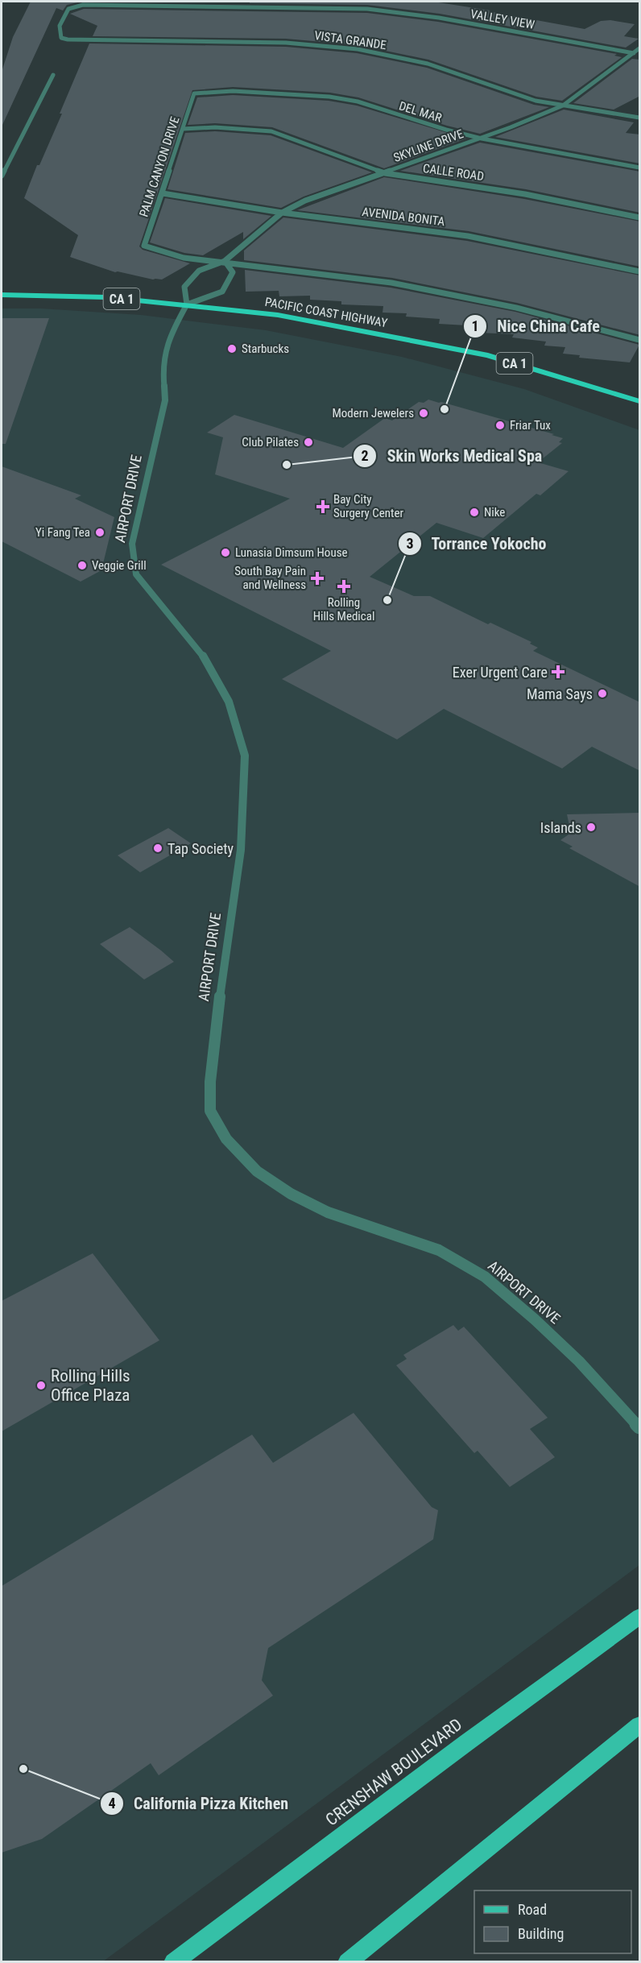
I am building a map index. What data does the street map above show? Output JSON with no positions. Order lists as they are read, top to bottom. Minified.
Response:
{"streets":{"highway":["CA 1","PACIFIC COAST HIGHWAY"],"main road":["CRENSHAW BOULEVARD"],"street":["VALLEY VIEW","VISTA GRANDE","DEL MAR","SKYLINE DRIVE","PALM CANYON DRIVE","CALLE ROAD","AVENIDA BONITA","AIRPORT DRIVE"]},"crossings":[["VALLEY VIEW","VISTA GRANDE"],["VALLEY VIEW","SKYLINE DRIVE"],["VISTA GRANDE","SKYLINE DRIVE"],["DEL MAR","SKYLINE DRIVE"],["DEL MAR","PALM CANYON DRIVE"],["SKYLINE DRIVE","PALM CANYON DRIVE"],["SKYLINE DRIVE","CALLE ROAD"],["SKYLINE DRIVE","AVENIDA BONITA"],["SKYLINE DRIVE","PACIFIC COAST HIGHWAY"],["SKYLINE DRIVE","AIRPORT DRIVE"],["PALM CANYON DRIVE","CALLE ROAD"],["PALM CANYON DRIVE","AVENIDA BONITA"],["PACIFIC COAST HIGHWAY","AIRPORT DRIVE"]],"places":{"other":["Starbucks","Nice China Cafe","Modern Jewelers","Friar Tux","Club Pilates","Skin Works Medical Spa","Nike","Yi Fang Tea","Lunasia Dimsum House","Veggie Grill","Torrance Yokocho","Mama Says","Islands","Tap Society","Rolling Hills Office Plaza","California Pizza Kitchen"],"health":["Bay City Surgery Center","South Bay Pain and Wellness","Rolling Hills Medical","Exer Urgent Care"]},"legend":["Road","Building"]}
